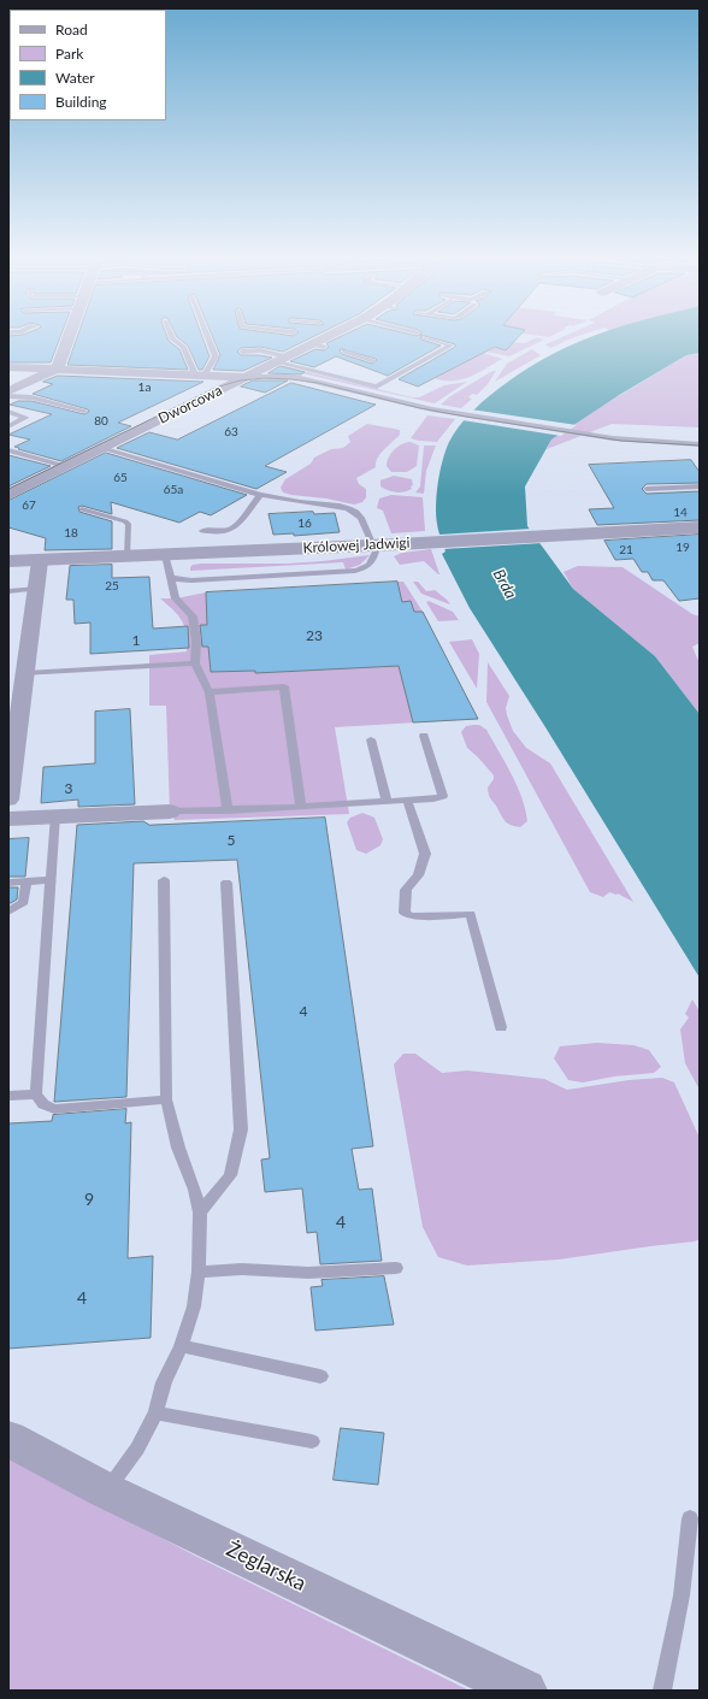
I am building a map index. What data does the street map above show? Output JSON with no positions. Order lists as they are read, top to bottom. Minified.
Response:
{"streets":{"street":["Dworcowa","Królowej Jadwigi","Żeglarska"]},"water":["Brda"],"house_numbers":["1a","80","63","65","65a","67","14","16","18","19","21","25","23","1","3","5","4","9","4","4"],"legend":["Road","Park","Water","Building"]}
